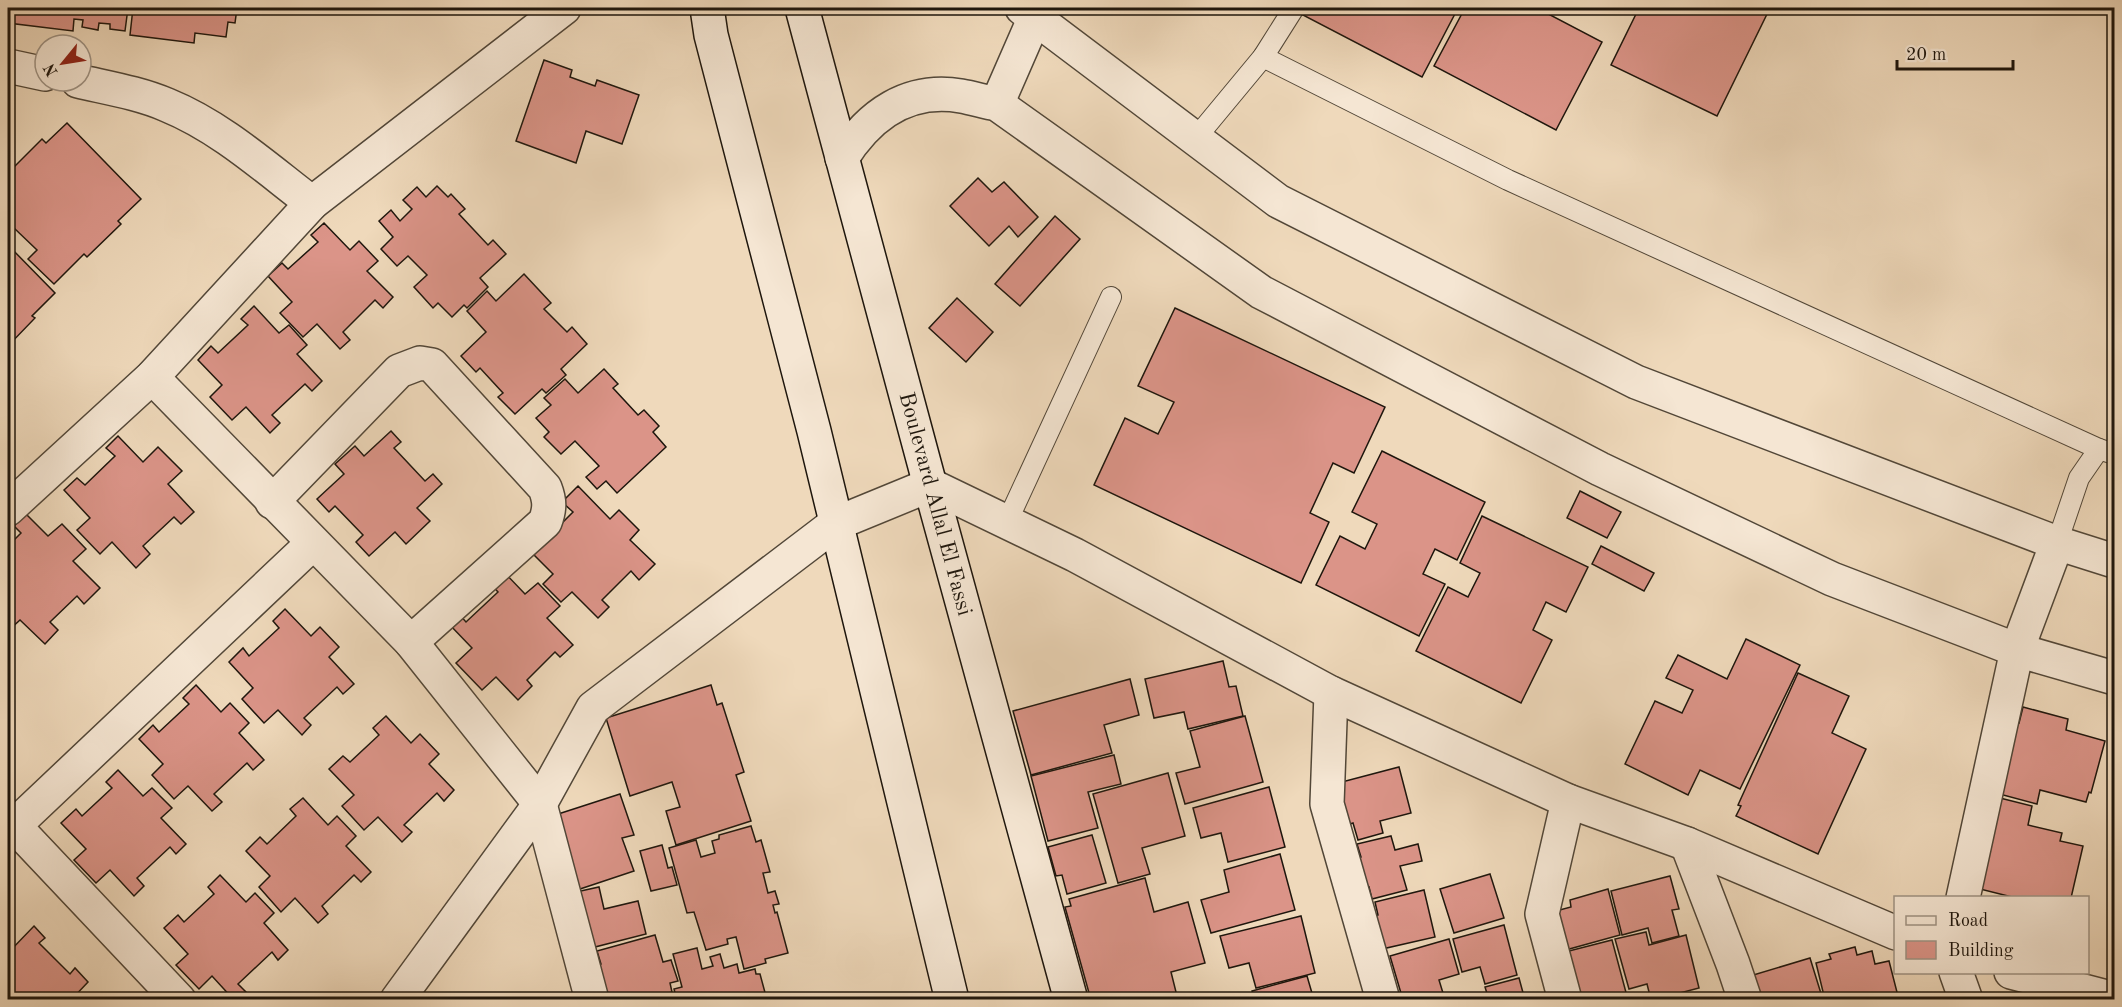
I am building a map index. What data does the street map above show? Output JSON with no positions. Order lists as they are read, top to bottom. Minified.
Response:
{"streets":{"street":["Boulevard Allal El Fassi"]},"legend":["Road","Building"],"scale_bar":"20 m","north":"bottom left"}
